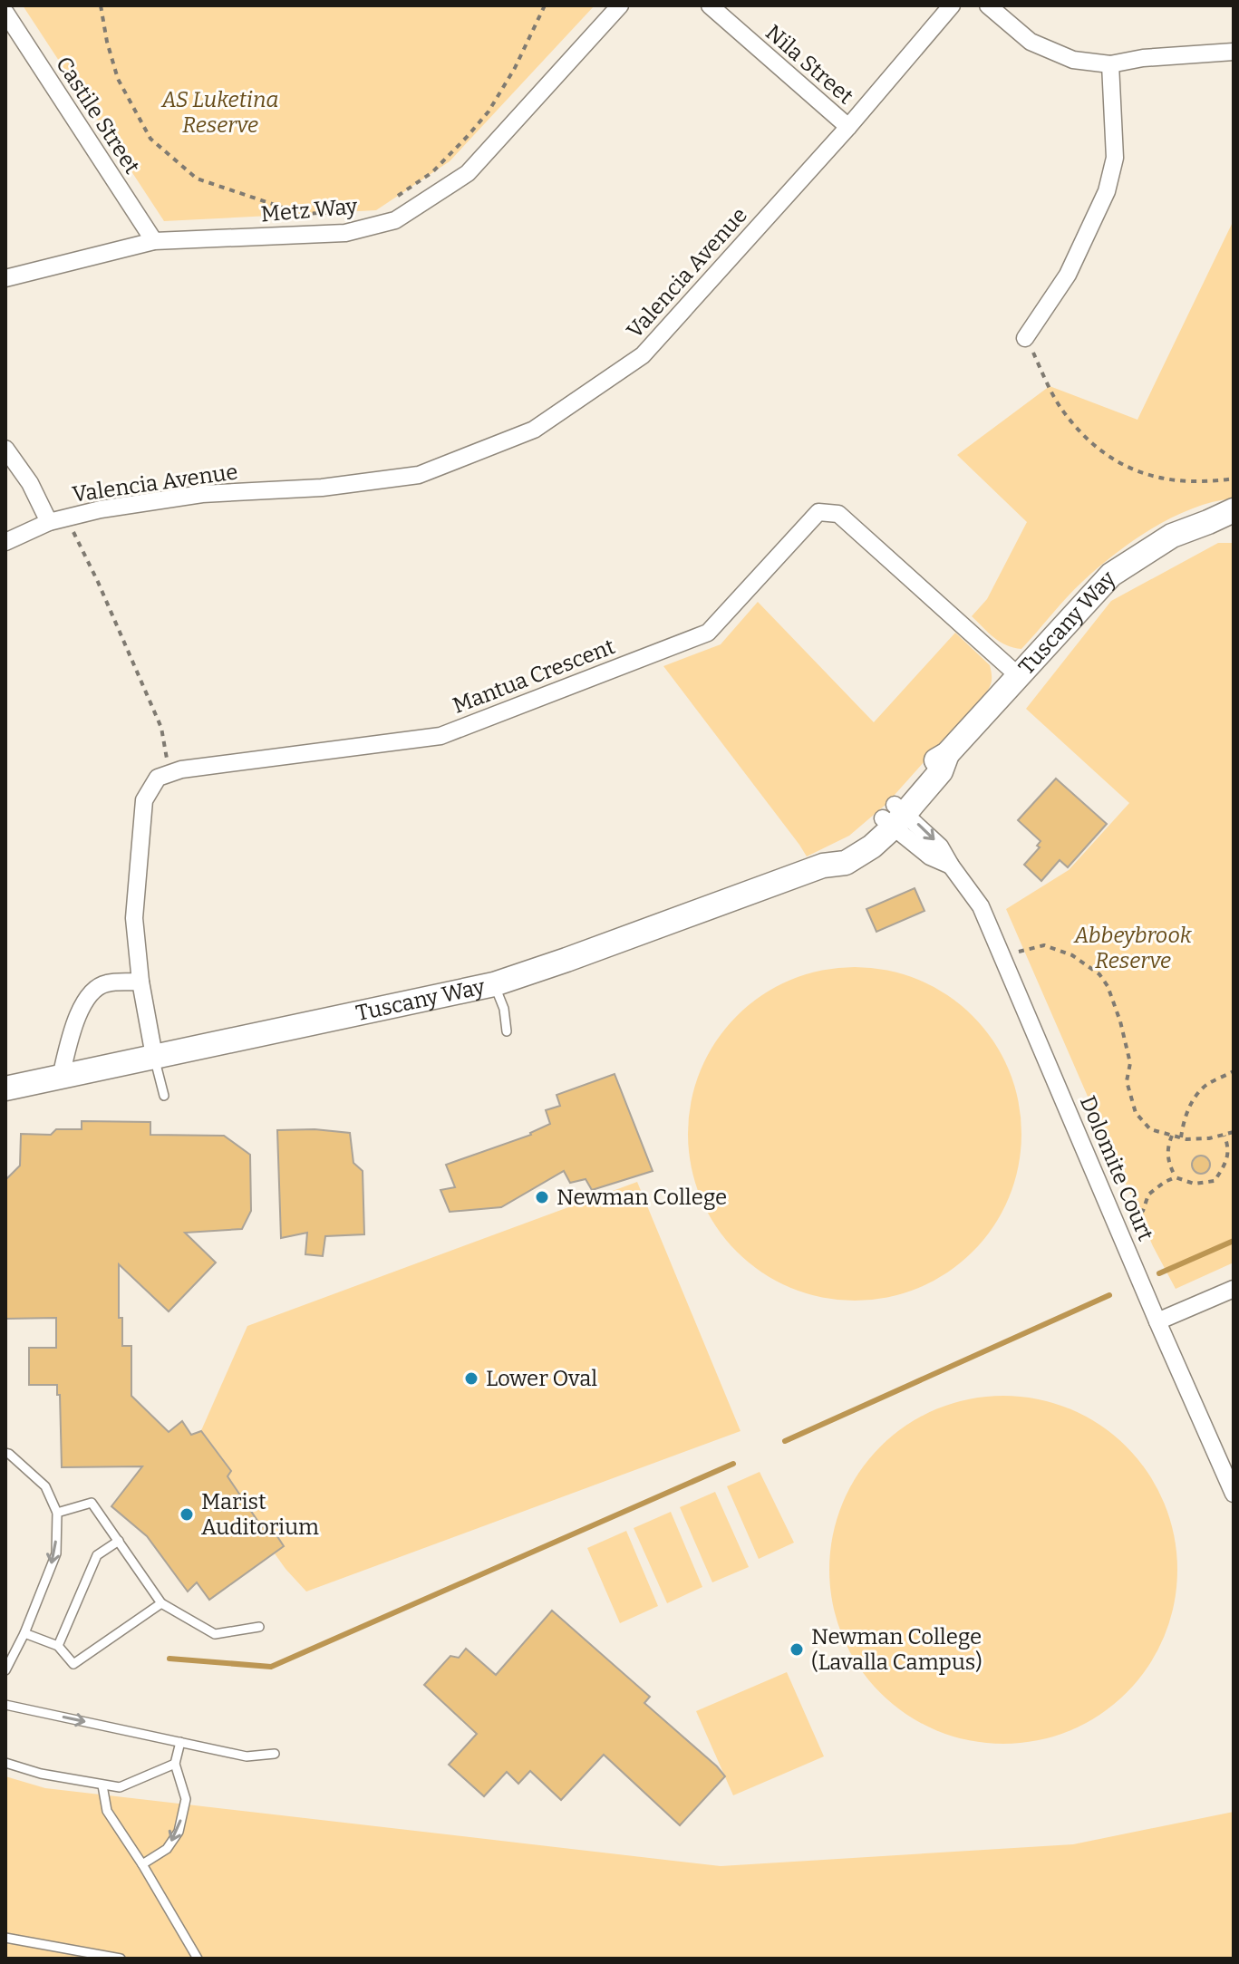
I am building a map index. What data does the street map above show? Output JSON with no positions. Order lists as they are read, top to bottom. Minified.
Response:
{"streets":{"street":["Nila Street","Castile Street","Metz Way","Valencia Avenue","Tuscany Way","Mantua Crescent","Dolomite Court"]},"crossings":[["Nila Street","Valencia Avenue"],["Castile Street","Metz Way"],["Tuscany Way","Mantua Crescent"],["Tuscany Way","Dolomite Court"]],"parks":["AS Luketina Reserve","Abbeybrook Reserve"],"places":["Newman College","Lower Oval","Marist Auditorium","Newman College (Lavalla Campus)"]}
